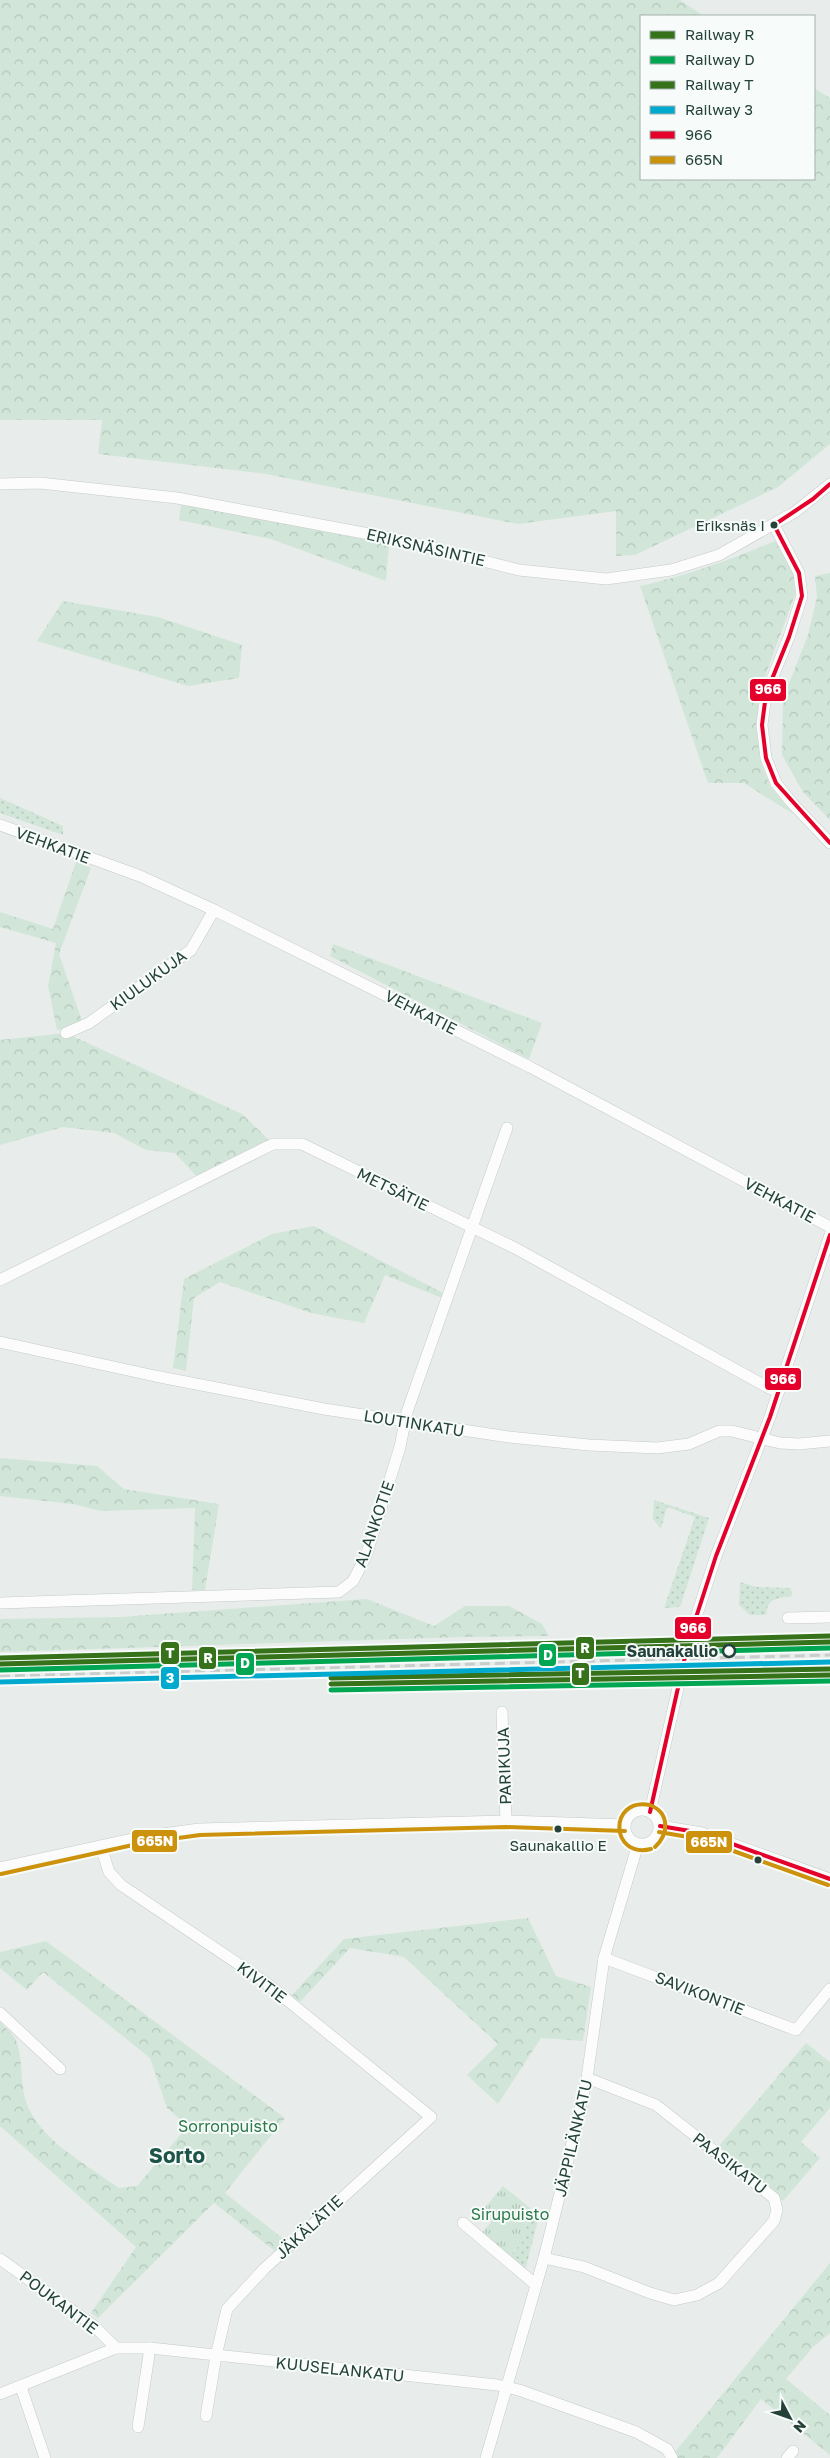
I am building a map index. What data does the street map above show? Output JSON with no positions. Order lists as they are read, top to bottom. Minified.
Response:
{"streets":{"street":["ERIKSNÄSINTIE","VEHKATIE","KIULUKUJA","METSÄTIE","LOUTINKATU","ALANKOTIE","PARIKUJA","KIVITIE","SAVIKONTIE","JÄPPILÄNKATU","PAASIKATU","JÄKÄLÄTIE","POUKANTIE","KUUSELANKATU"]},"crossings":[["VEHKATIE","KIULUKUJA"],["METSÄTIE","ALANKOTIE"],["LOUTINKATU","ALANKOTIE"],["KIVITIE","JÄKÄLÄTIE"],["SAVIKONTIE","JÄPPILÄNKATU"],["JÄPPILÄNKATU","PAASIKATU"],["JÄPPILÄNKATU","KUUSELANKATU"],["JÄKÄLÄTIE","KUUSELANKATU"],["POUKANTIE","KUUSELANKATU"]],"districts":["Sorto"],"parks":["Sorronpuisto","Sirupuisto"],"places":["Eriksnäs I","Saunakallio","Saunakallio E"],"lines":["transit line 966","rail line T","rail line R","rail line D","rail line 3","transit line 665N"],"legend":["Railway R","Railway D","Railway T","Railway 3","966","665N"],"north":"bottom right"}
